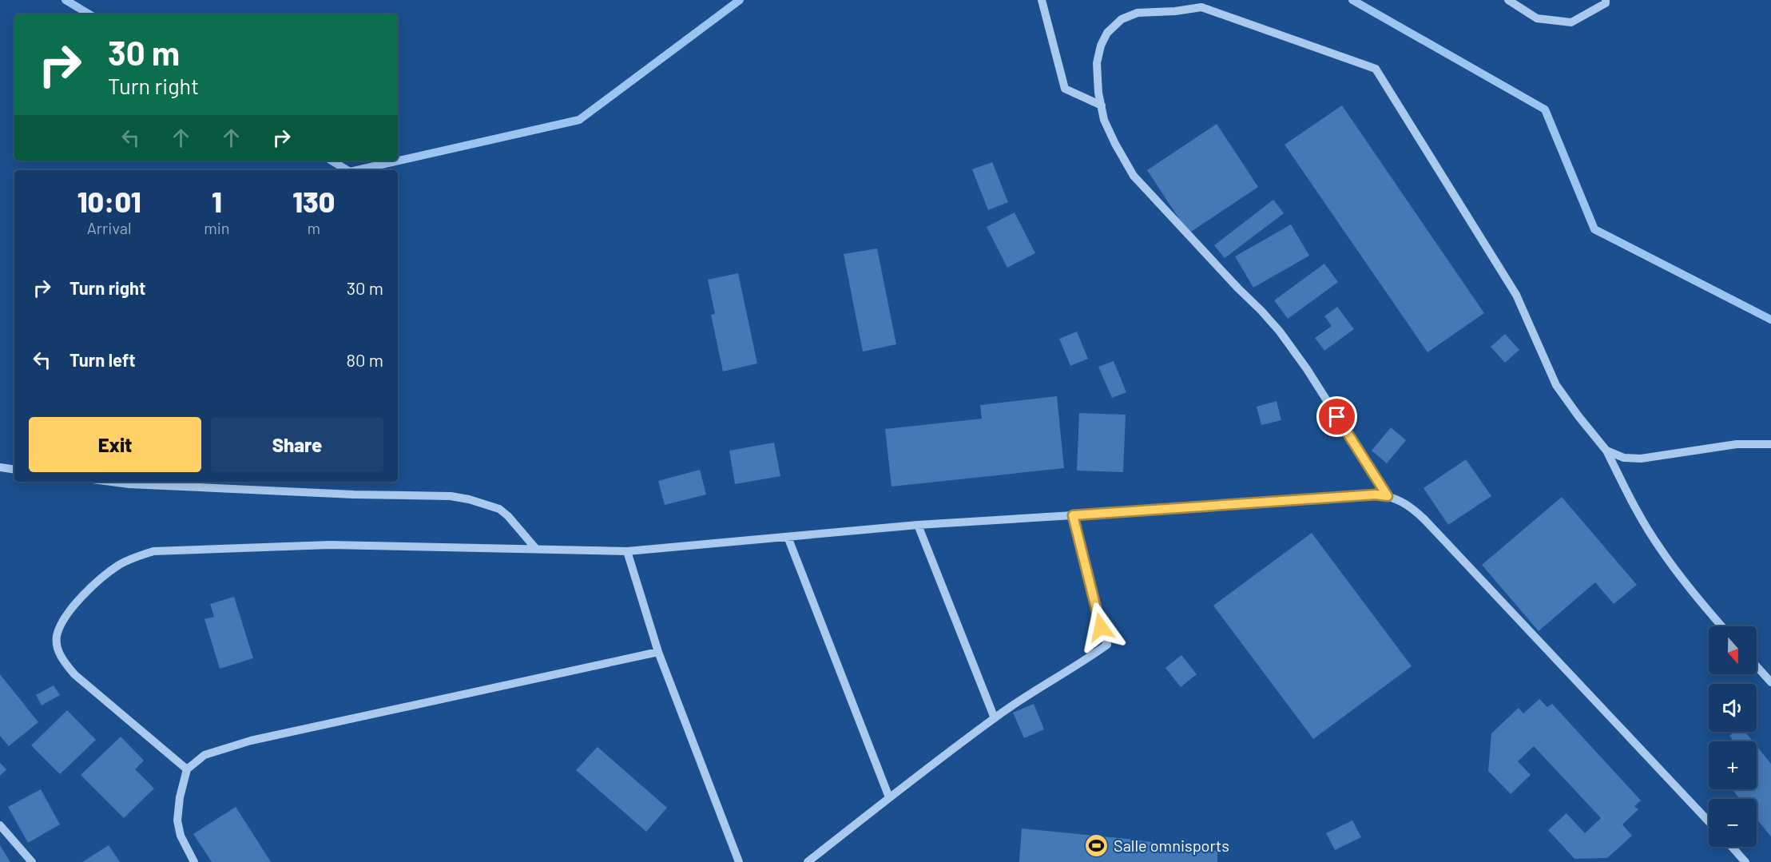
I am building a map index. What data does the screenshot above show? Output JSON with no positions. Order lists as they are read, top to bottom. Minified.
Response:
{"places":{"sports":["Salle omnisports"]},"north":"bottom","page":{"turn":["30 m","Turn right"],"eta":["10:01","Arrival","1","min","130","m"],"list":[{"name":"Turn right","value":"30 m"},{"name":"Turn left","value":"80 m"}],"buttons":["Exit","Share"],"map_buttons":["+","−"]}}
